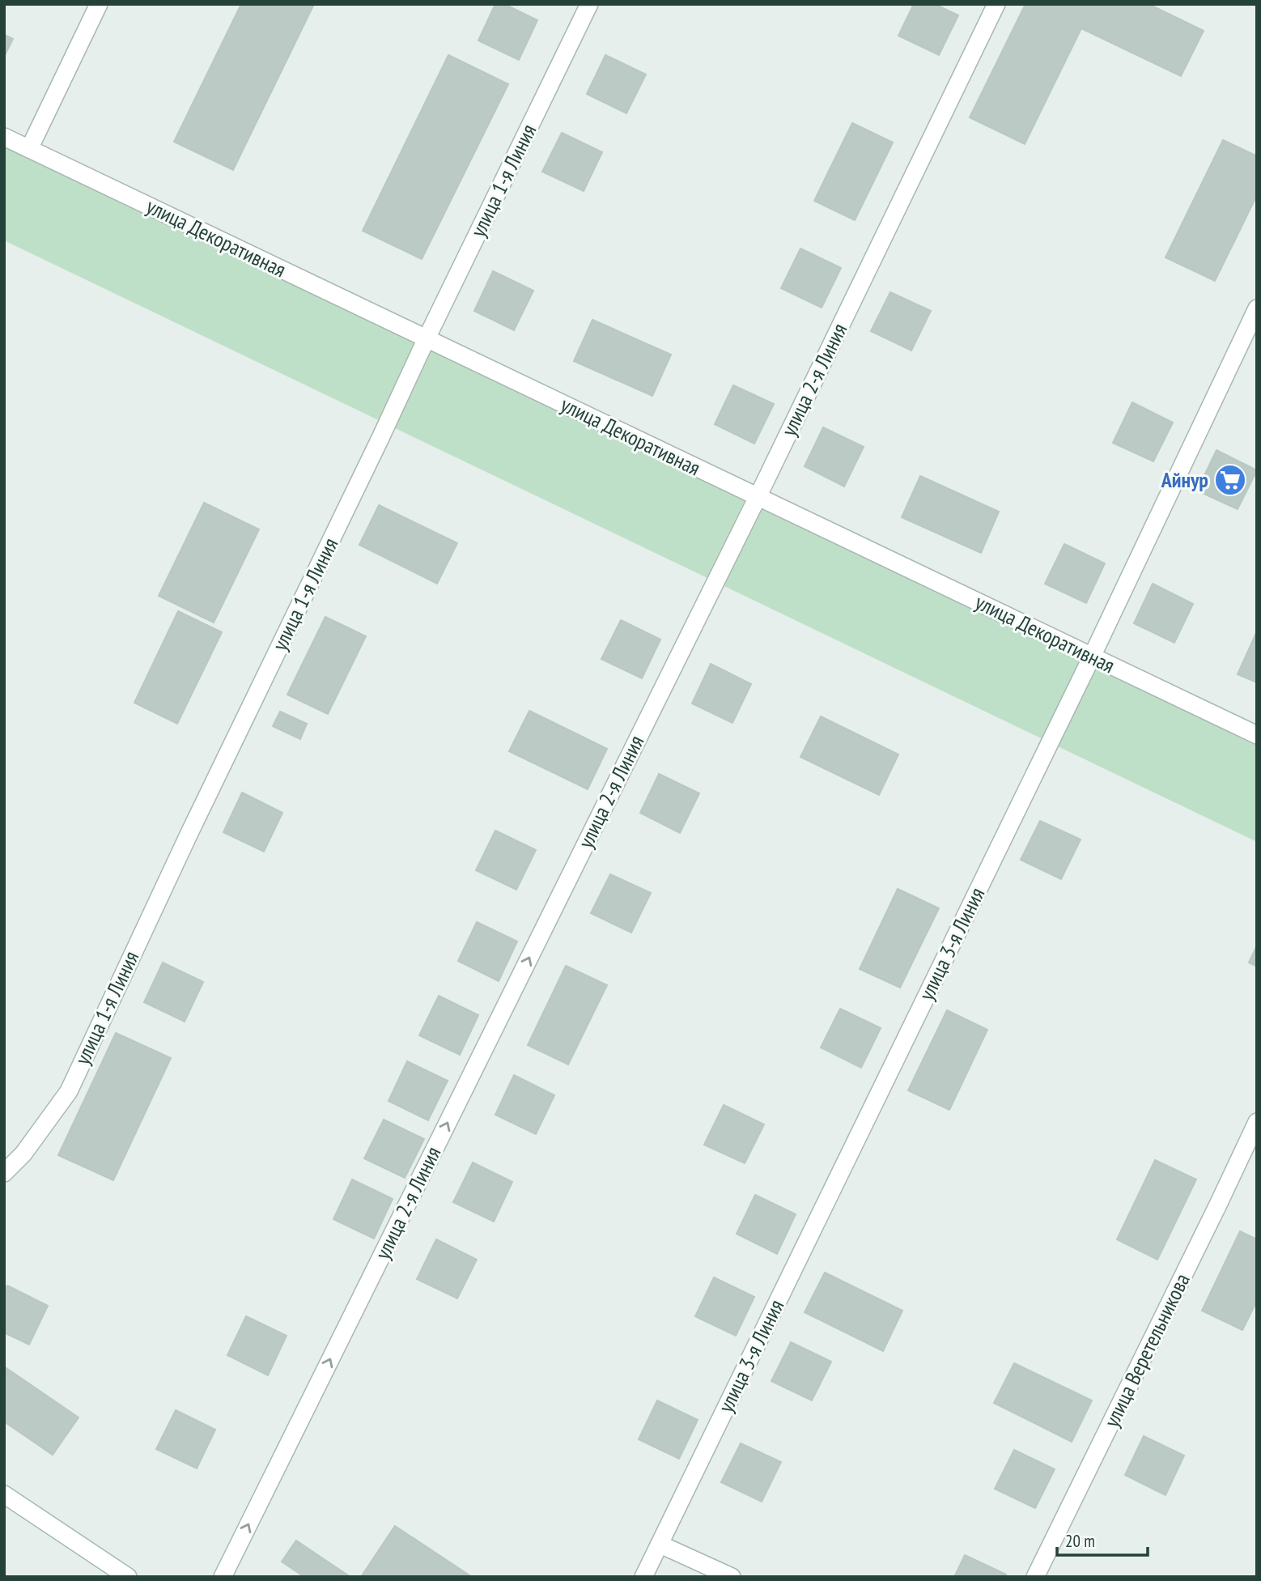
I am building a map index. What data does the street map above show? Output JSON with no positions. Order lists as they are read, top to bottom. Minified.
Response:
{"streets":{"street":["улица 1-я Линия","улица Декоративная","улица 2-я Линия","улица 3-я Линия","улица Веретельникова"]},"crossings":[["улица 1-я Линия","улица Декоративная"],["улица Декоративная","улица 2-я Линия"],["улица Декоративная","улица 3-я Линия"]],"one_way":["улица 2-я Линия"],"places":{"supermarket":["Айнур"]},"scale_bar":"20 m"}
